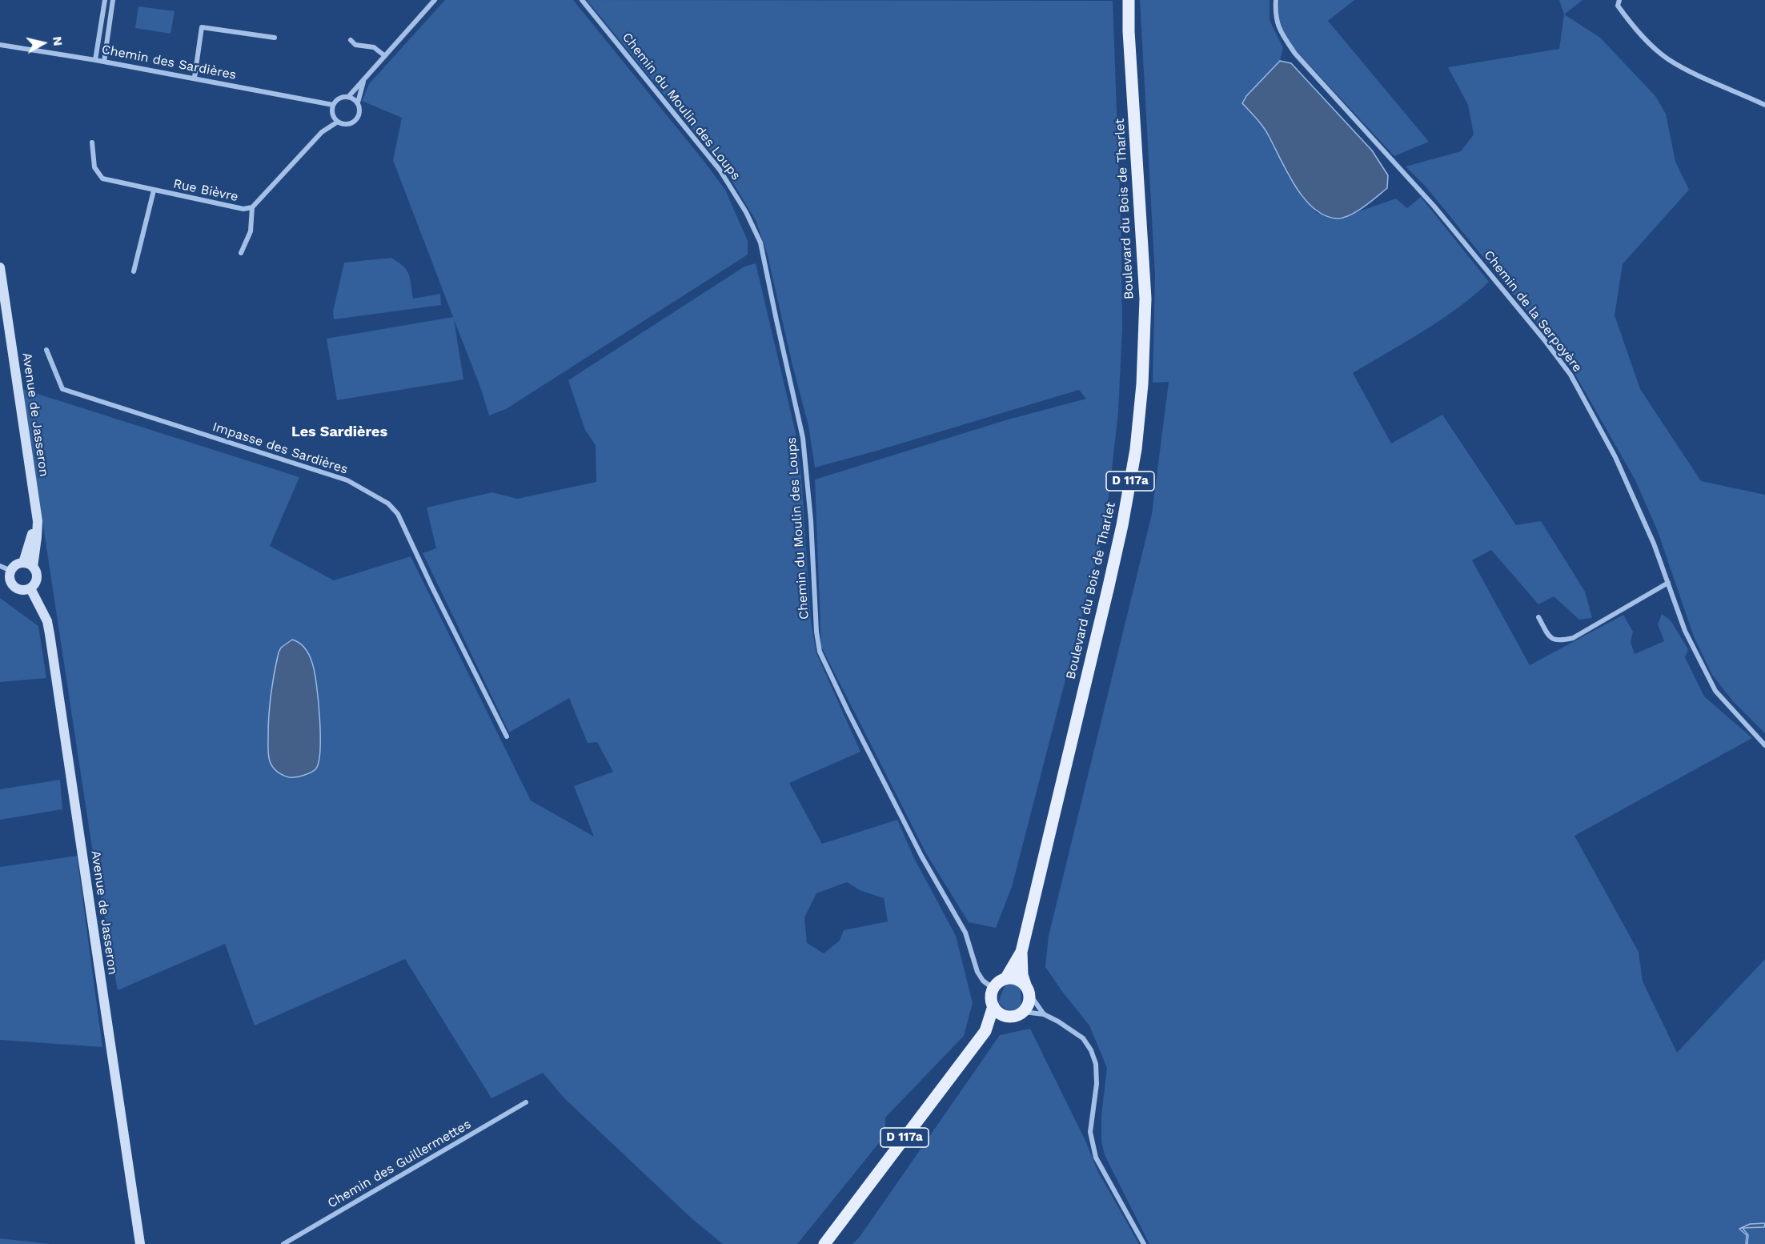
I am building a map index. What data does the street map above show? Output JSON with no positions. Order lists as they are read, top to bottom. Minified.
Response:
{"streets":{"main road":["Boulevard du Bois de Tharlet","Avenue de Jasseron","D 117a"],"street":["Chemin des Sardières","Chemin du Moulin des Loups","Rue Bièvre","Chemin de la Serpoyère","Impasse des Sardières","Chemin des Guillermettes"]},"crossings":[["Chemin des Sardières","Rue Bièvre"],["Chemin du Moulin des Loups","Boulevard du Bois de Tharlet"],["Chemin du Moulin des Loups","D 117a"],["Boulevard du Bois de Tharlet","D 117a"]],"districts":["Les Sardières"],"north":"right"}
